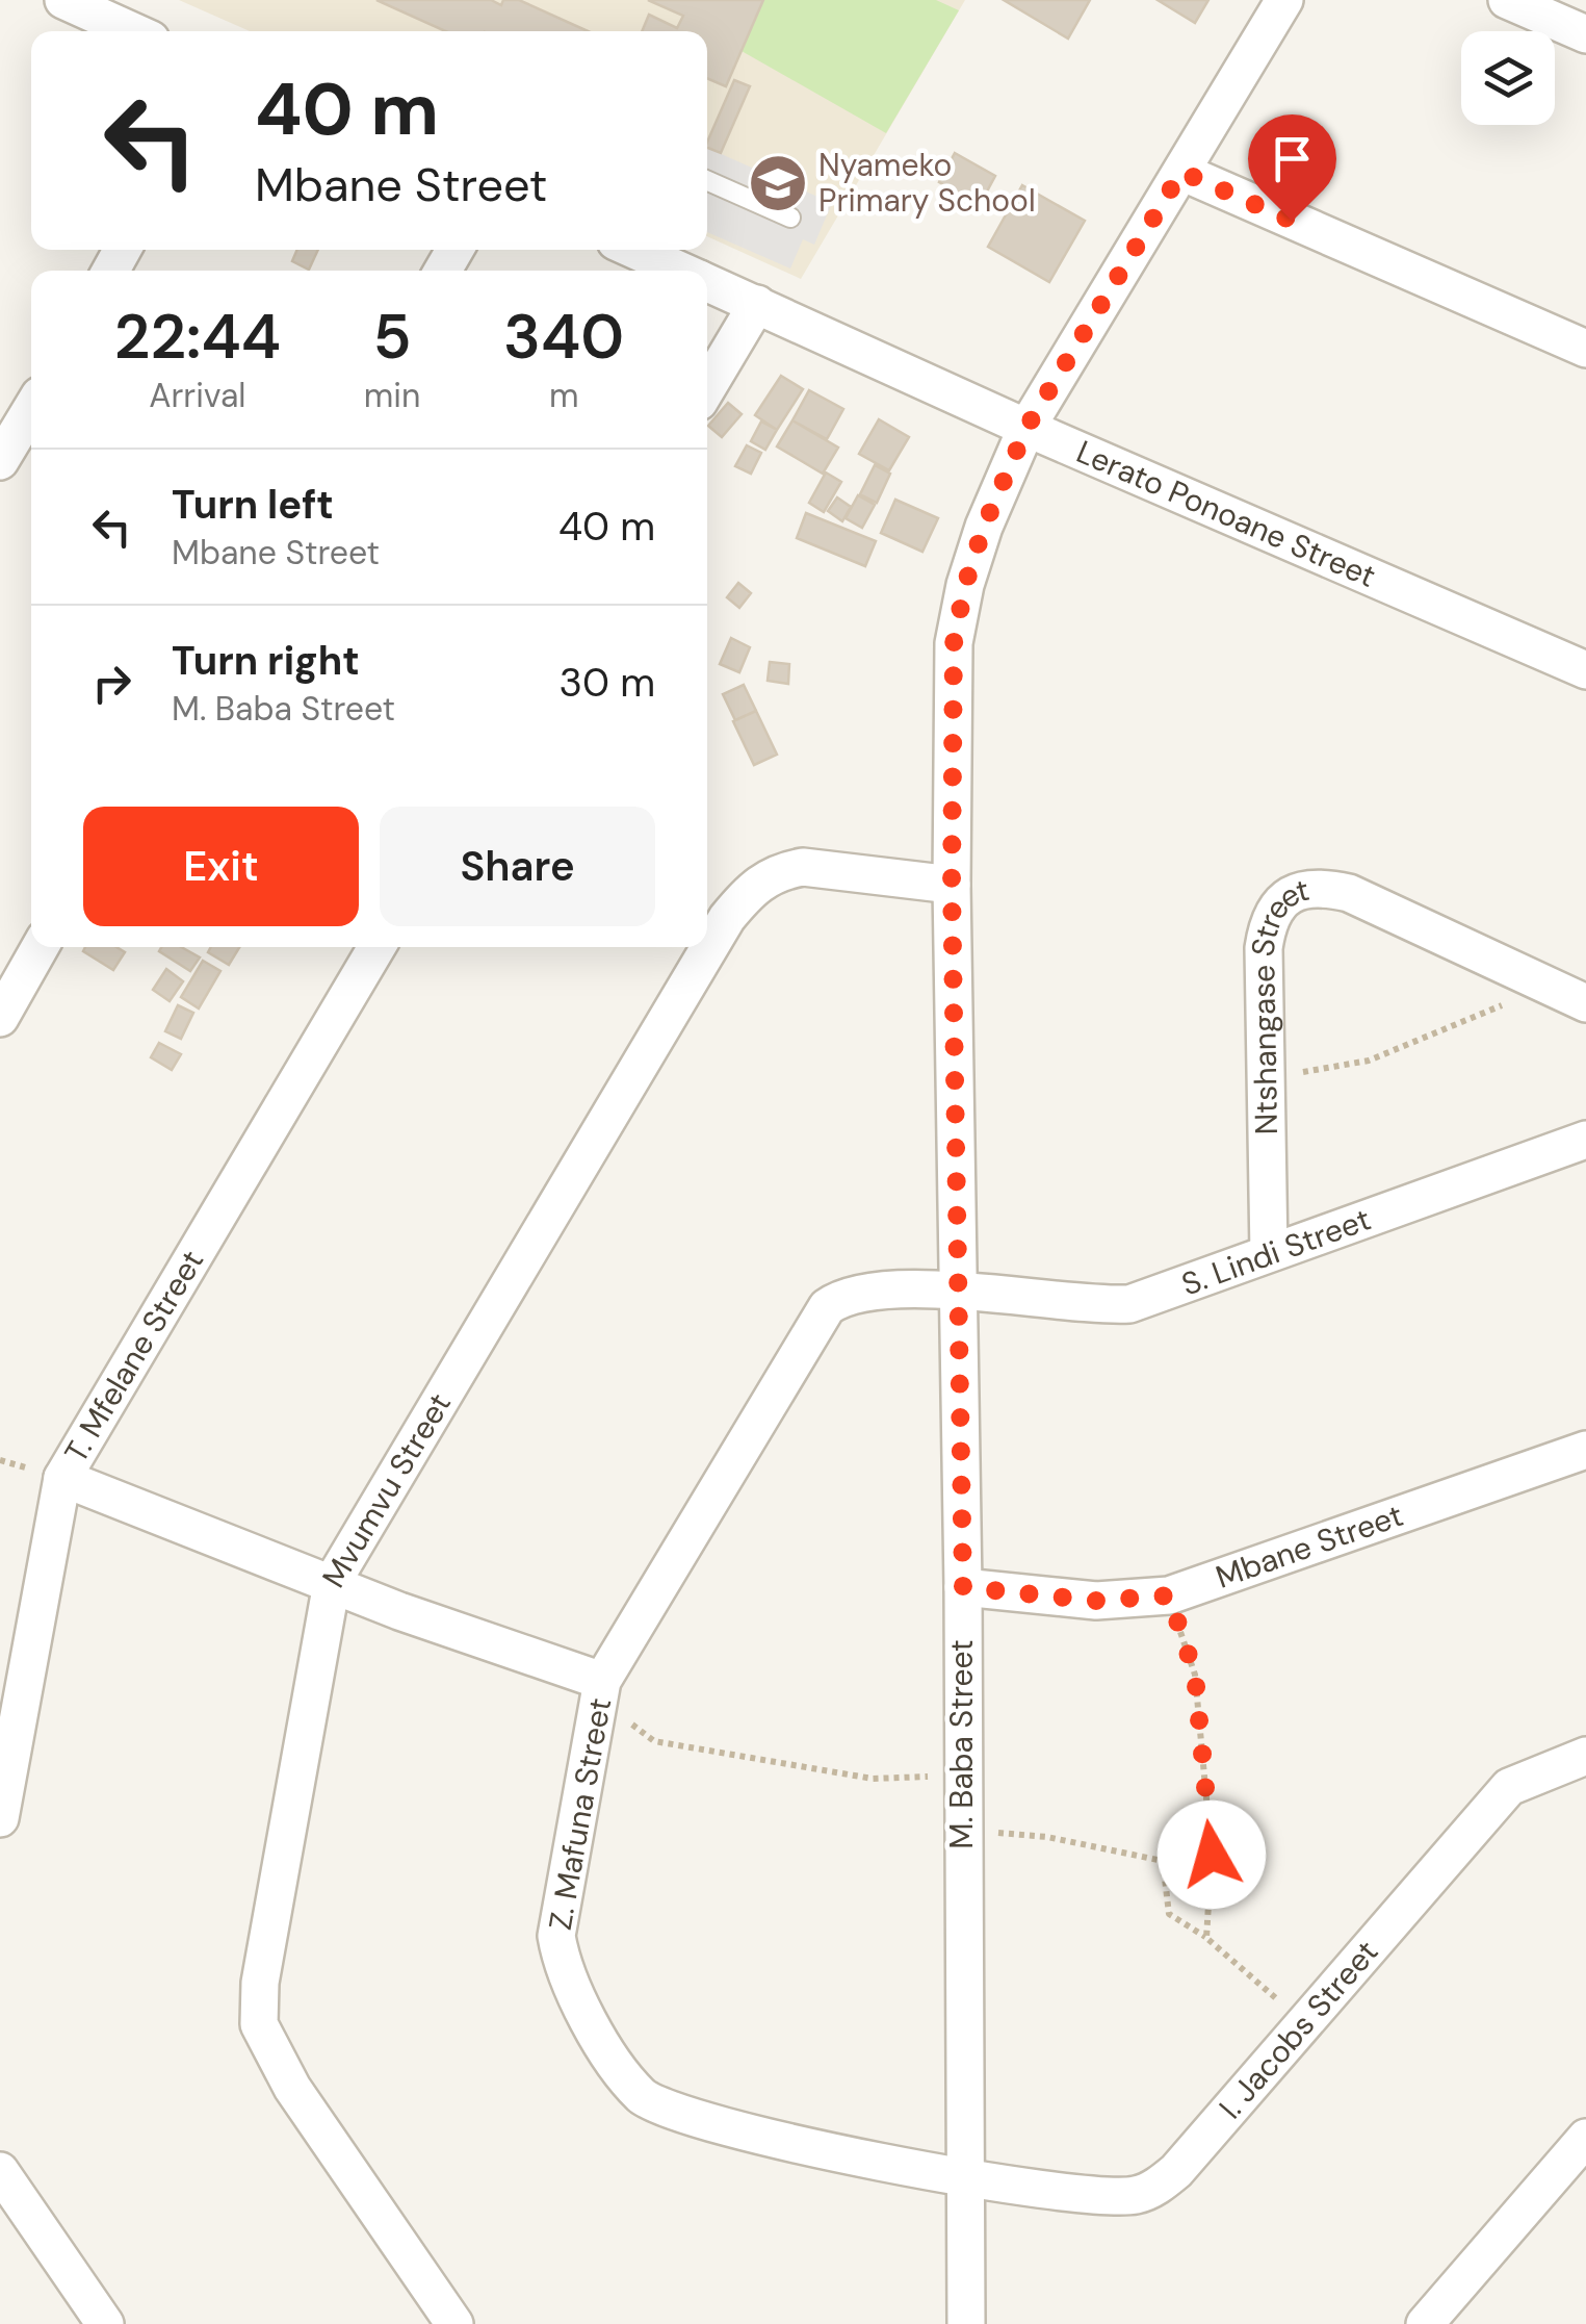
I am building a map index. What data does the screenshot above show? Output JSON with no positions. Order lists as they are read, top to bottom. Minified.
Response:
{"streets":{"street":["Lerato Ponoane Street","Ntshangase Street","S. Lindi Street","T. Mfelane Street","Mvumvu Street","Mbane Street","M. Baba Street","Z. Mafuna Street","I. Jacobs Street"]},"crossings":[["Lerato Ponoane Street","M. Baba Street"],["Ntshangase Street","S. Lindi Street"],["S. Lindi Street","M. Baba Street"],["S. Lindi Street","Z. Mafuna Street"],["Mvumvu Street","M. Baba Street"],["Mbane Street","M. Baba Street"],["M. Baba Street","Z. Mafuna Street"],["M. Baba Street","I. Jacobs Street"],["Z. Mafuna Street","I. Jacobs Street"]],"places":{"school or university":["Nyameko Primary School"]},"page":{"turn":["40 m","Mbane Street"],"eta":["22:44","Arrival","5","min","340","m"],"list":[{"name":"Turn left","note":"Mbane Street","value":"40 m"},{"name":"Turn right","note":"M. Baba Street","value":"30 m"}],"buttons":["Exit","Share"]}}
